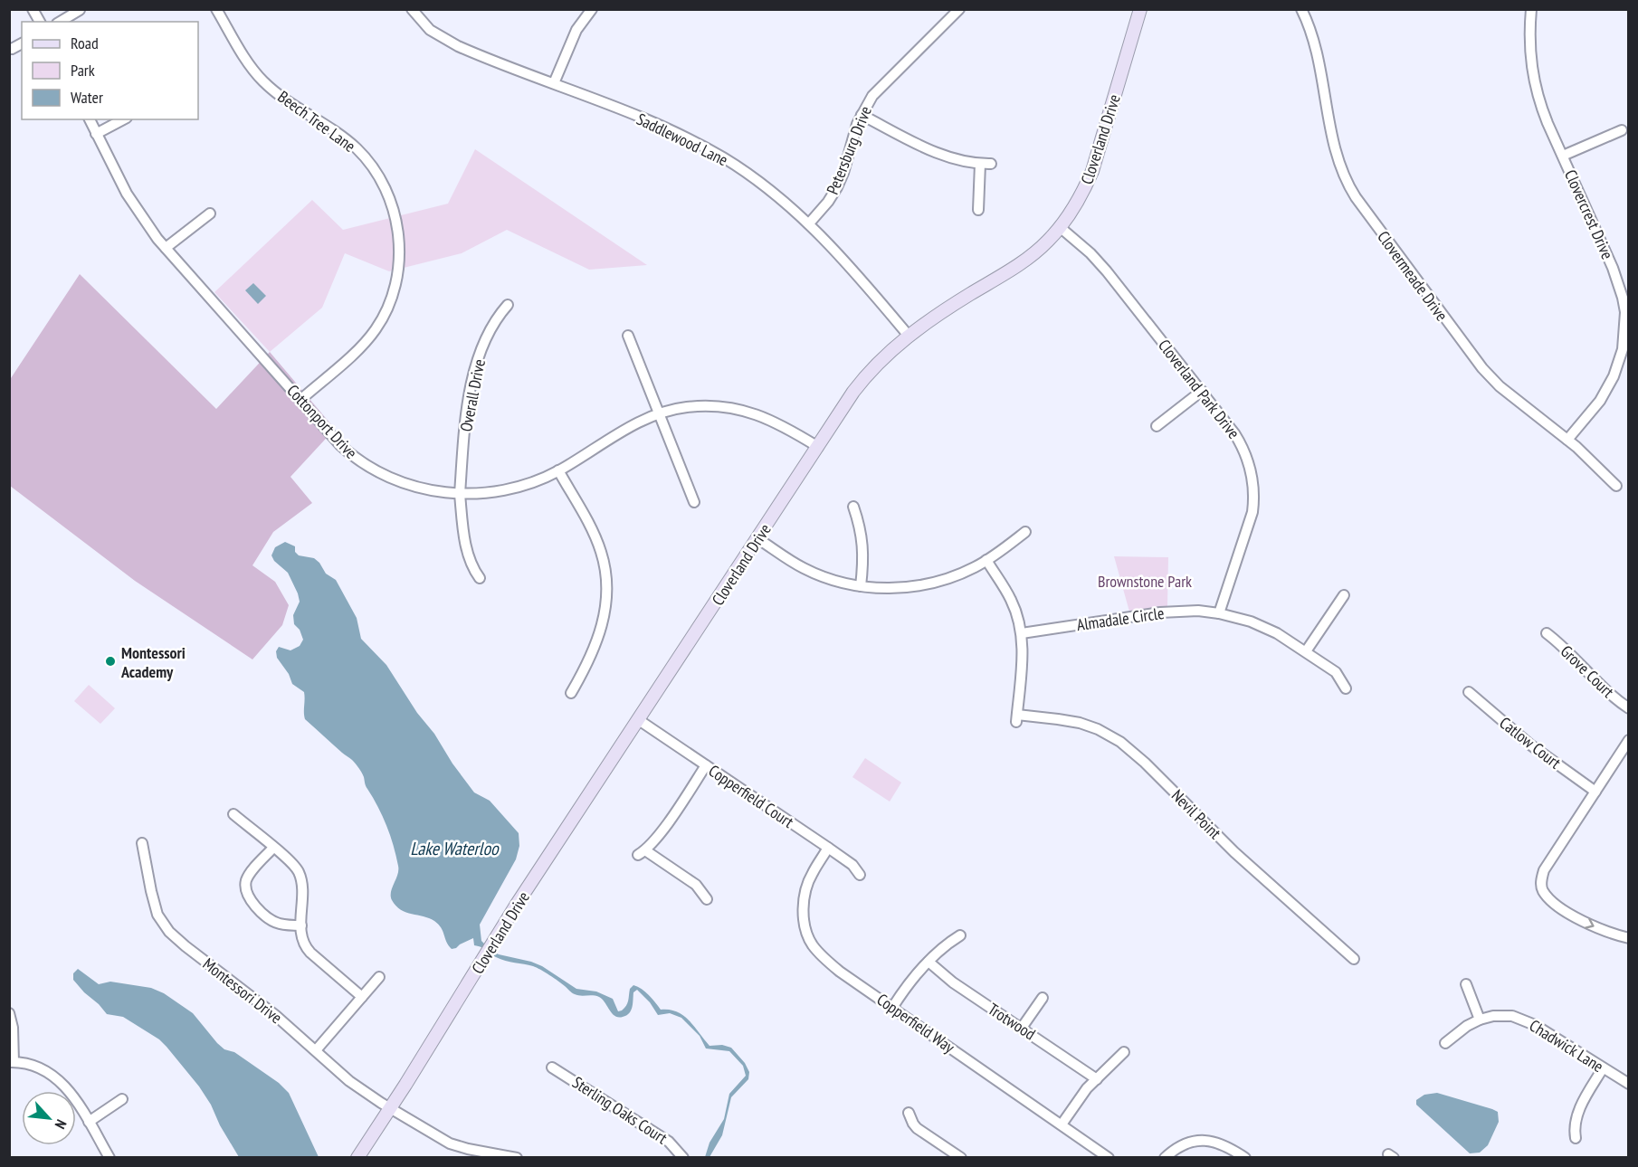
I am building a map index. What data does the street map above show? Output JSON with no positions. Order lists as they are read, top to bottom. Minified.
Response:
{"streets":{"main road":["Cloverland Drive"],"street":["Beech Tree Lane","Saddlewood Lane","Petersburg Drive","Clovercrest Drive","Clovermeade Drive","Cloverland Park Drive","Overall Drive","Cottonport Drive","Almadale Circle","Grove Court","Catlow Court","Copperfield Court","Nevil Point","Montessori Drive","Trotwood","Copperfield Way","Chadwick Lane","Sterling Oaks Court"]},"crossings":[["Beech Tree Lane","Cottonport Drive"],["Saddlewood Lane","Cloverland Drive"],["Saddlewood Lane","Petersburg Drive"],["Cloverland Drive","Cloverland Park Drive"],["Cloverland Drive","Cottonport Drive"],["Cloverland Drive","Copperfield Court"],["Cloverland Drive","Montessori Drive"],["Clovercrest Drive","Clovermeade Drive"],["Cloverland Park Drive","Almadale Circle"],["Overall Drive","Cottonport Drive"],["Almadale Circle","Nevil Point"],["Copperfield Court","Copperfield Way"]],"water":["Lake Waterloo"],"parks":["Brownstone Park"],"places":["Montessori Academy"],"legend":["Road","Park","Water"],"north":"bottom right"}
